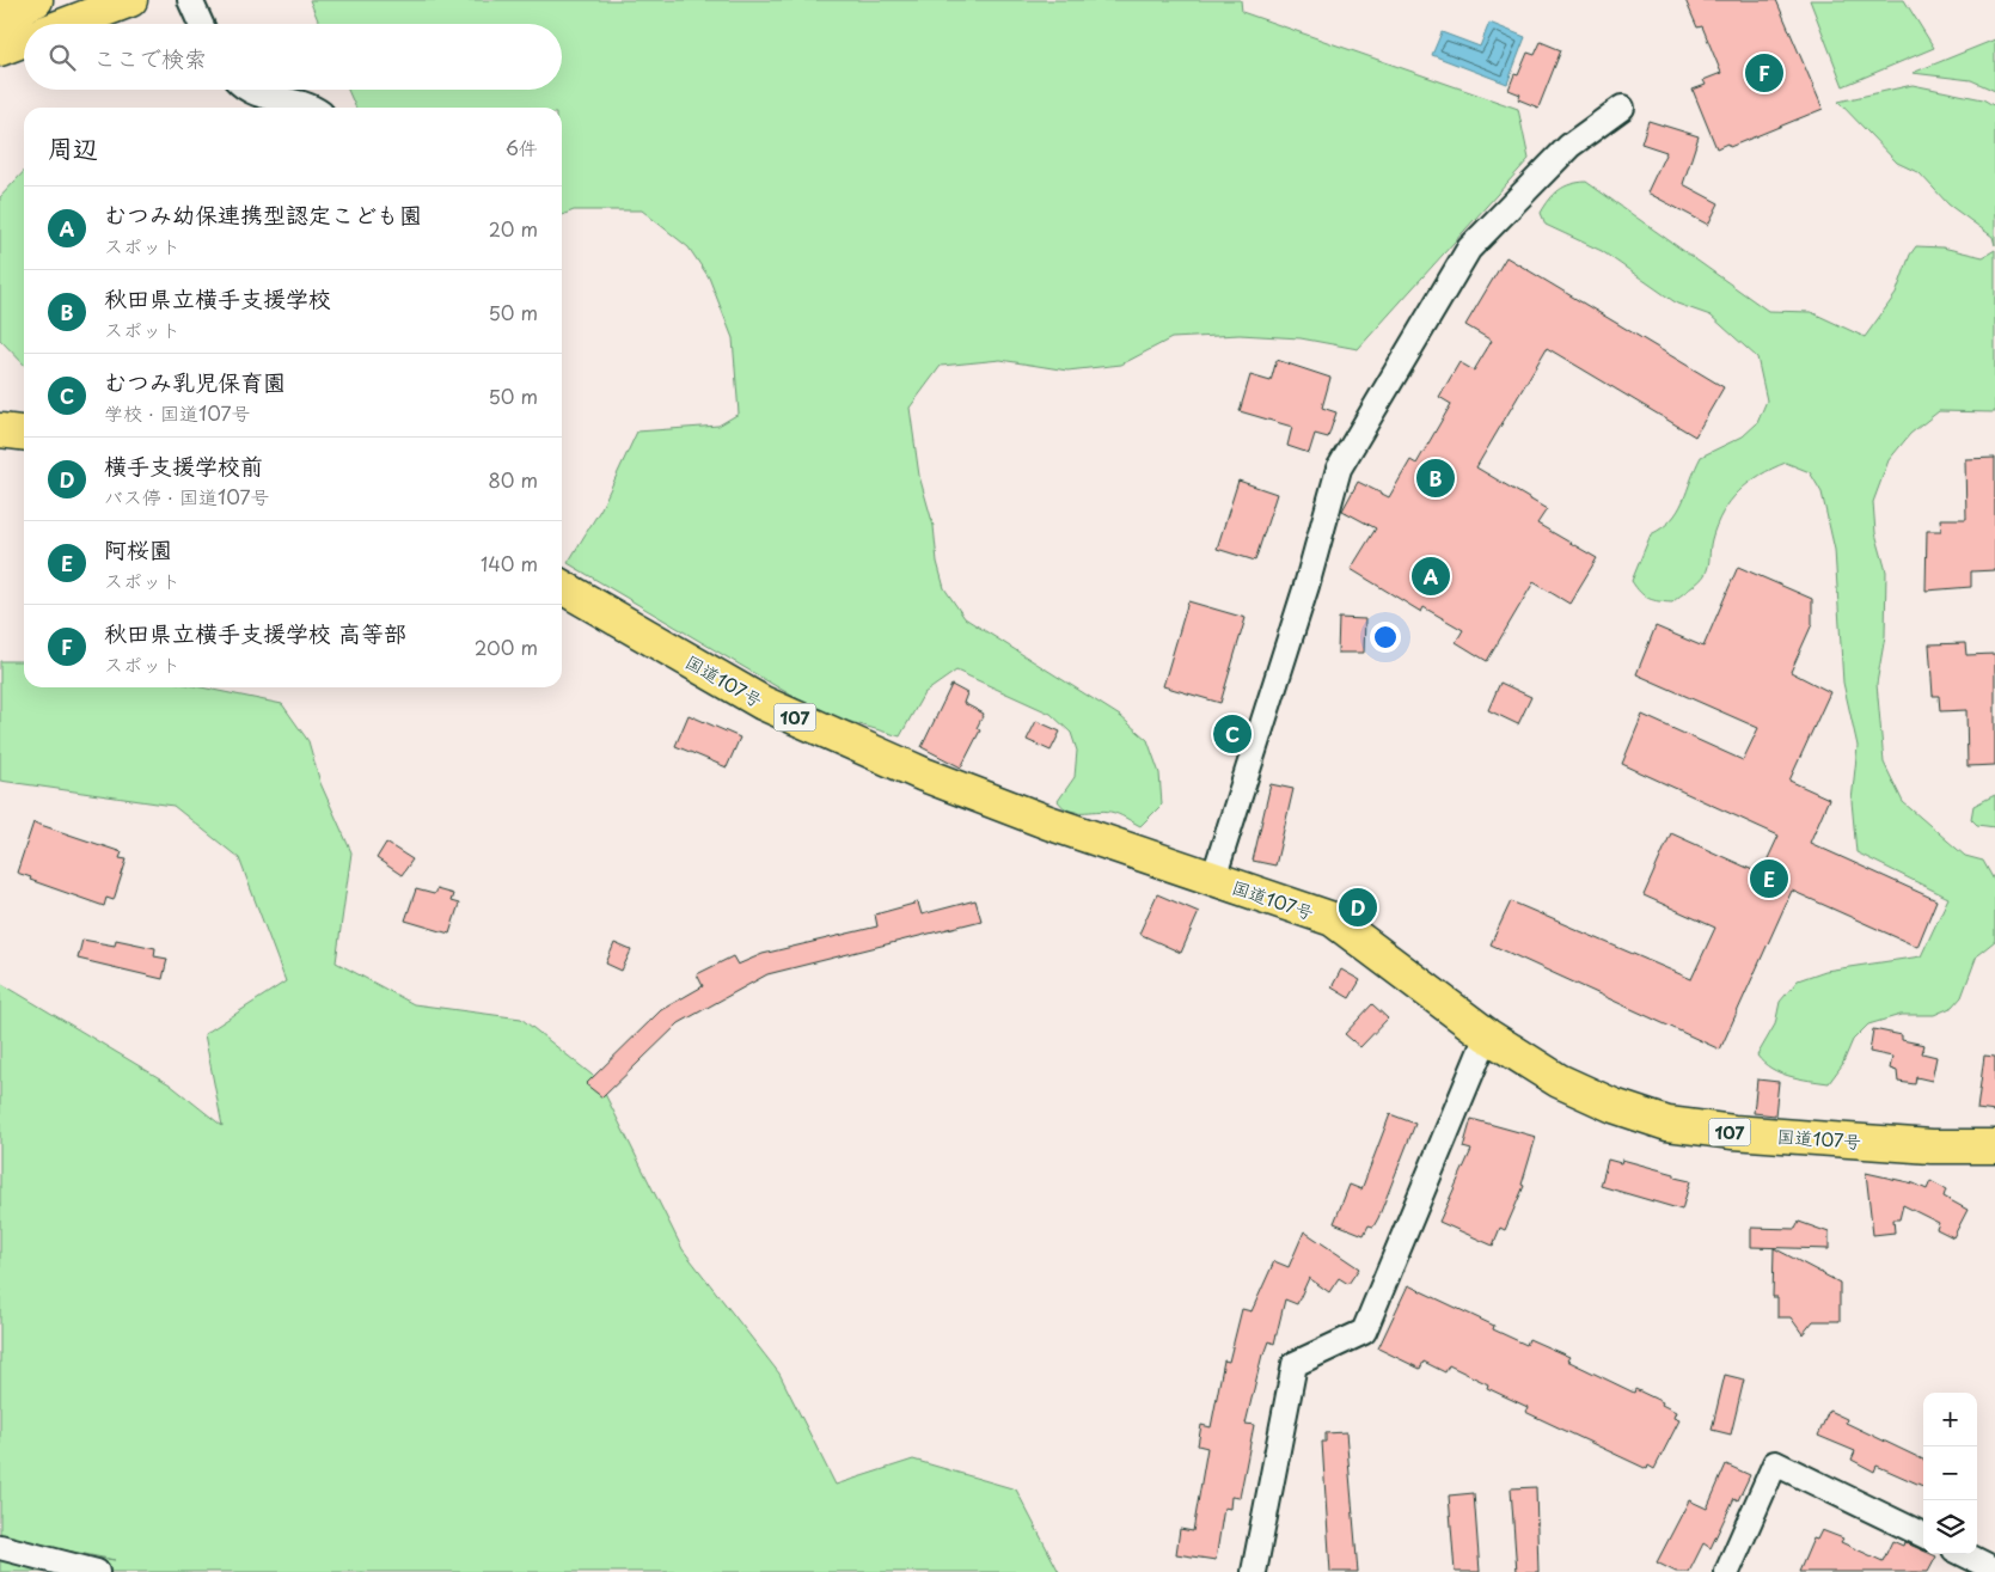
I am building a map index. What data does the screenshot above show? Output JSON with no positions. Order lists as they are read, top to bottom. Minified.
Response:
{"streets":{"highway":["国道107号","107"]},"page":{"search":"ここで検索","pins":["F","B","A","C","E","D"],"heading":["周辺","6件"],"list":[{"mark":"A","name":"むつみ幼保連携型認定こども園","note":"スポット","value":"20 m"},{"mark":"B","name":"秋田県立横手支援学校","note":"スポット","value":"50 m"},{"mark":"C","name":"むつみ乳児保育園","note":"学校 · 国道107号","value":"50 m"},{"mark":"D","name":"横手支援学校前","note":"バス停 · 国道107号","value":"80 m"},{"mark":"E","name":"阿桜園","note":"スポット","value":"140 m"},{"mark":"F","name":"秋田県立横手支援学校 高等部","note":"スポット","value":"200 m"}],"map_buttons":["+","−"]}}
